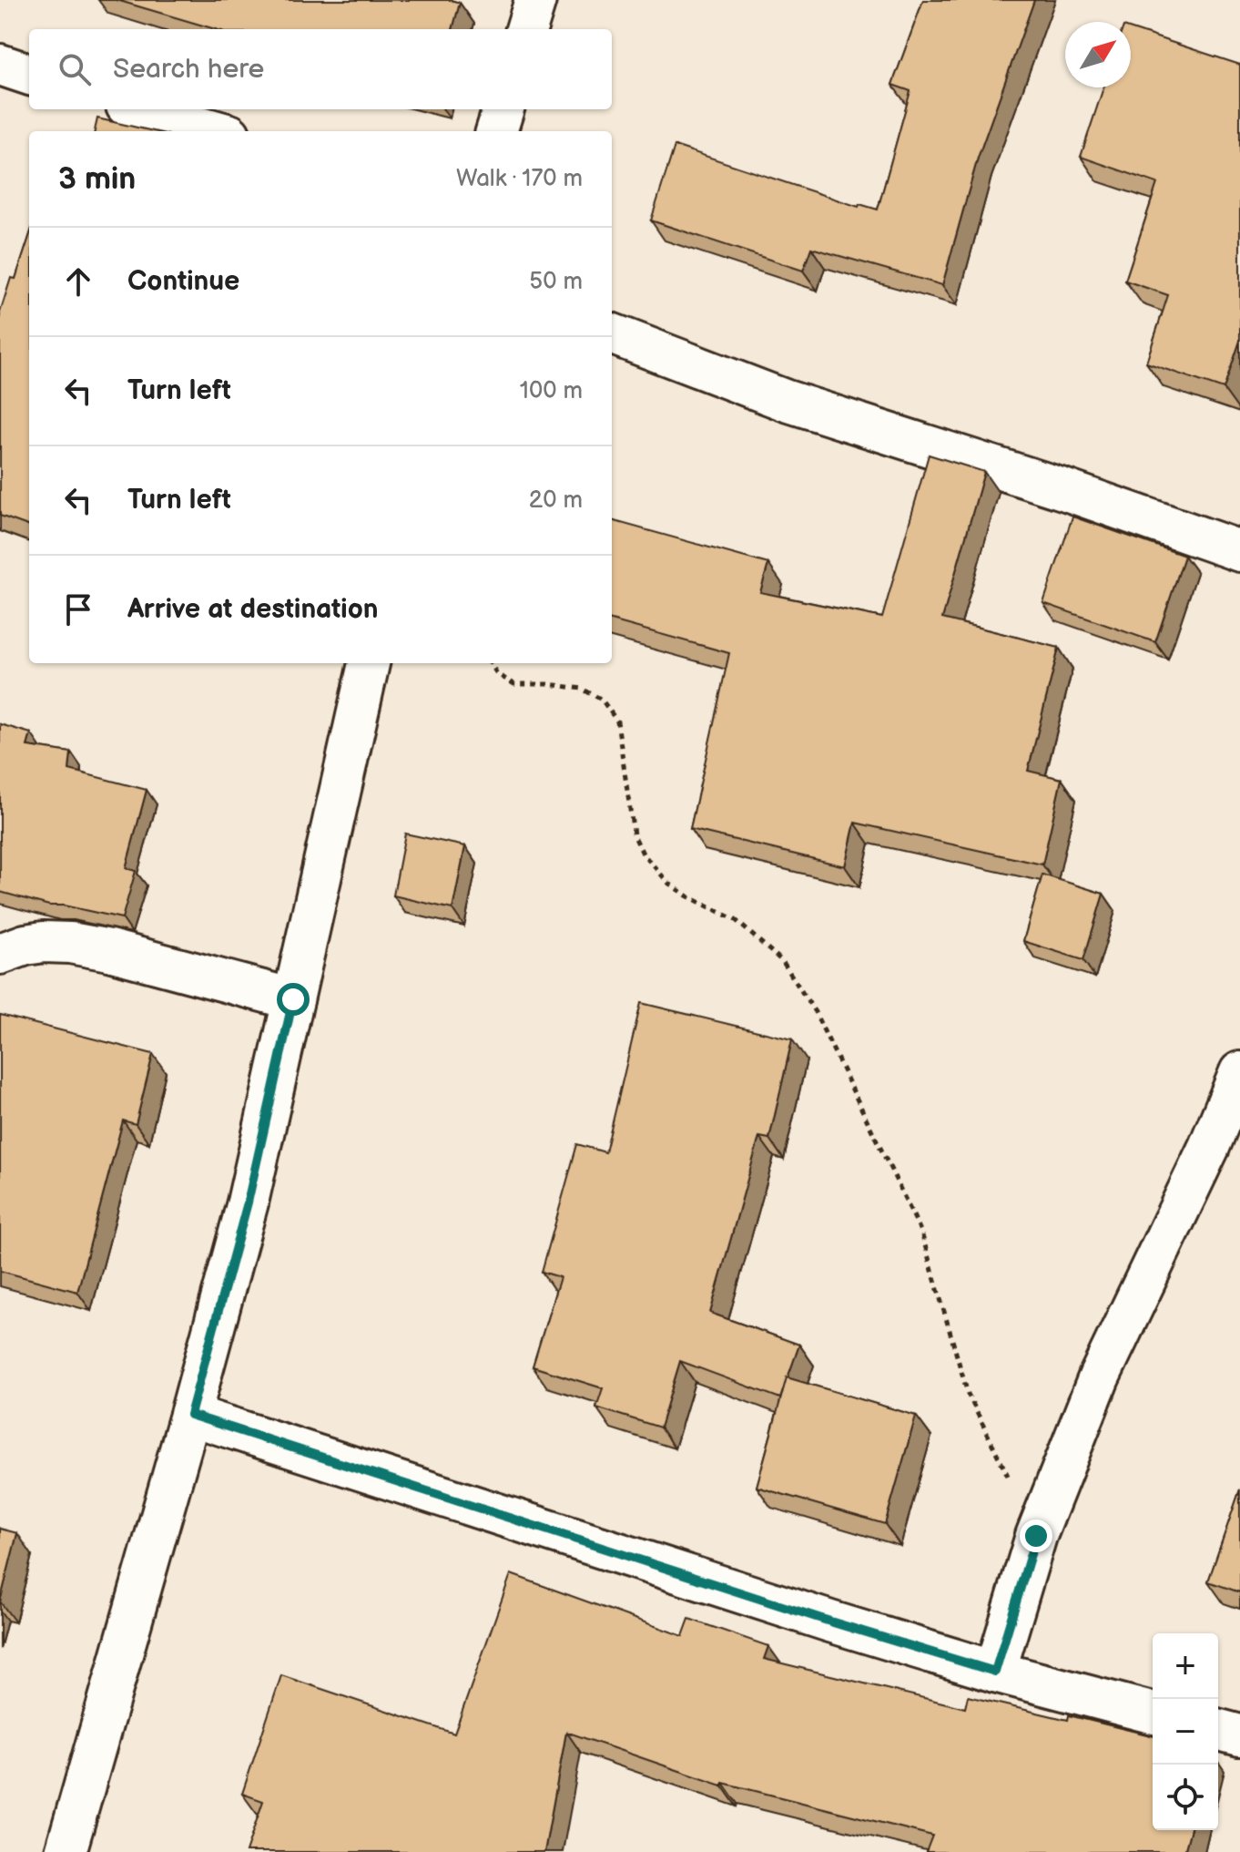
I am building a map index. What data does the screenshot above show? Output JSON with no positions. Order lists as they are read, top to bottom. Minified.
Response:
{"north":"top right","page":{"search":"Search here","heading":["3 min","Walk · 170 m"],"list":[["Continue","50 m"],["Turn left","100 m"],["Turn left","20 m"],"Arrive at destination"],"map_buttons":["+","−"]}}
